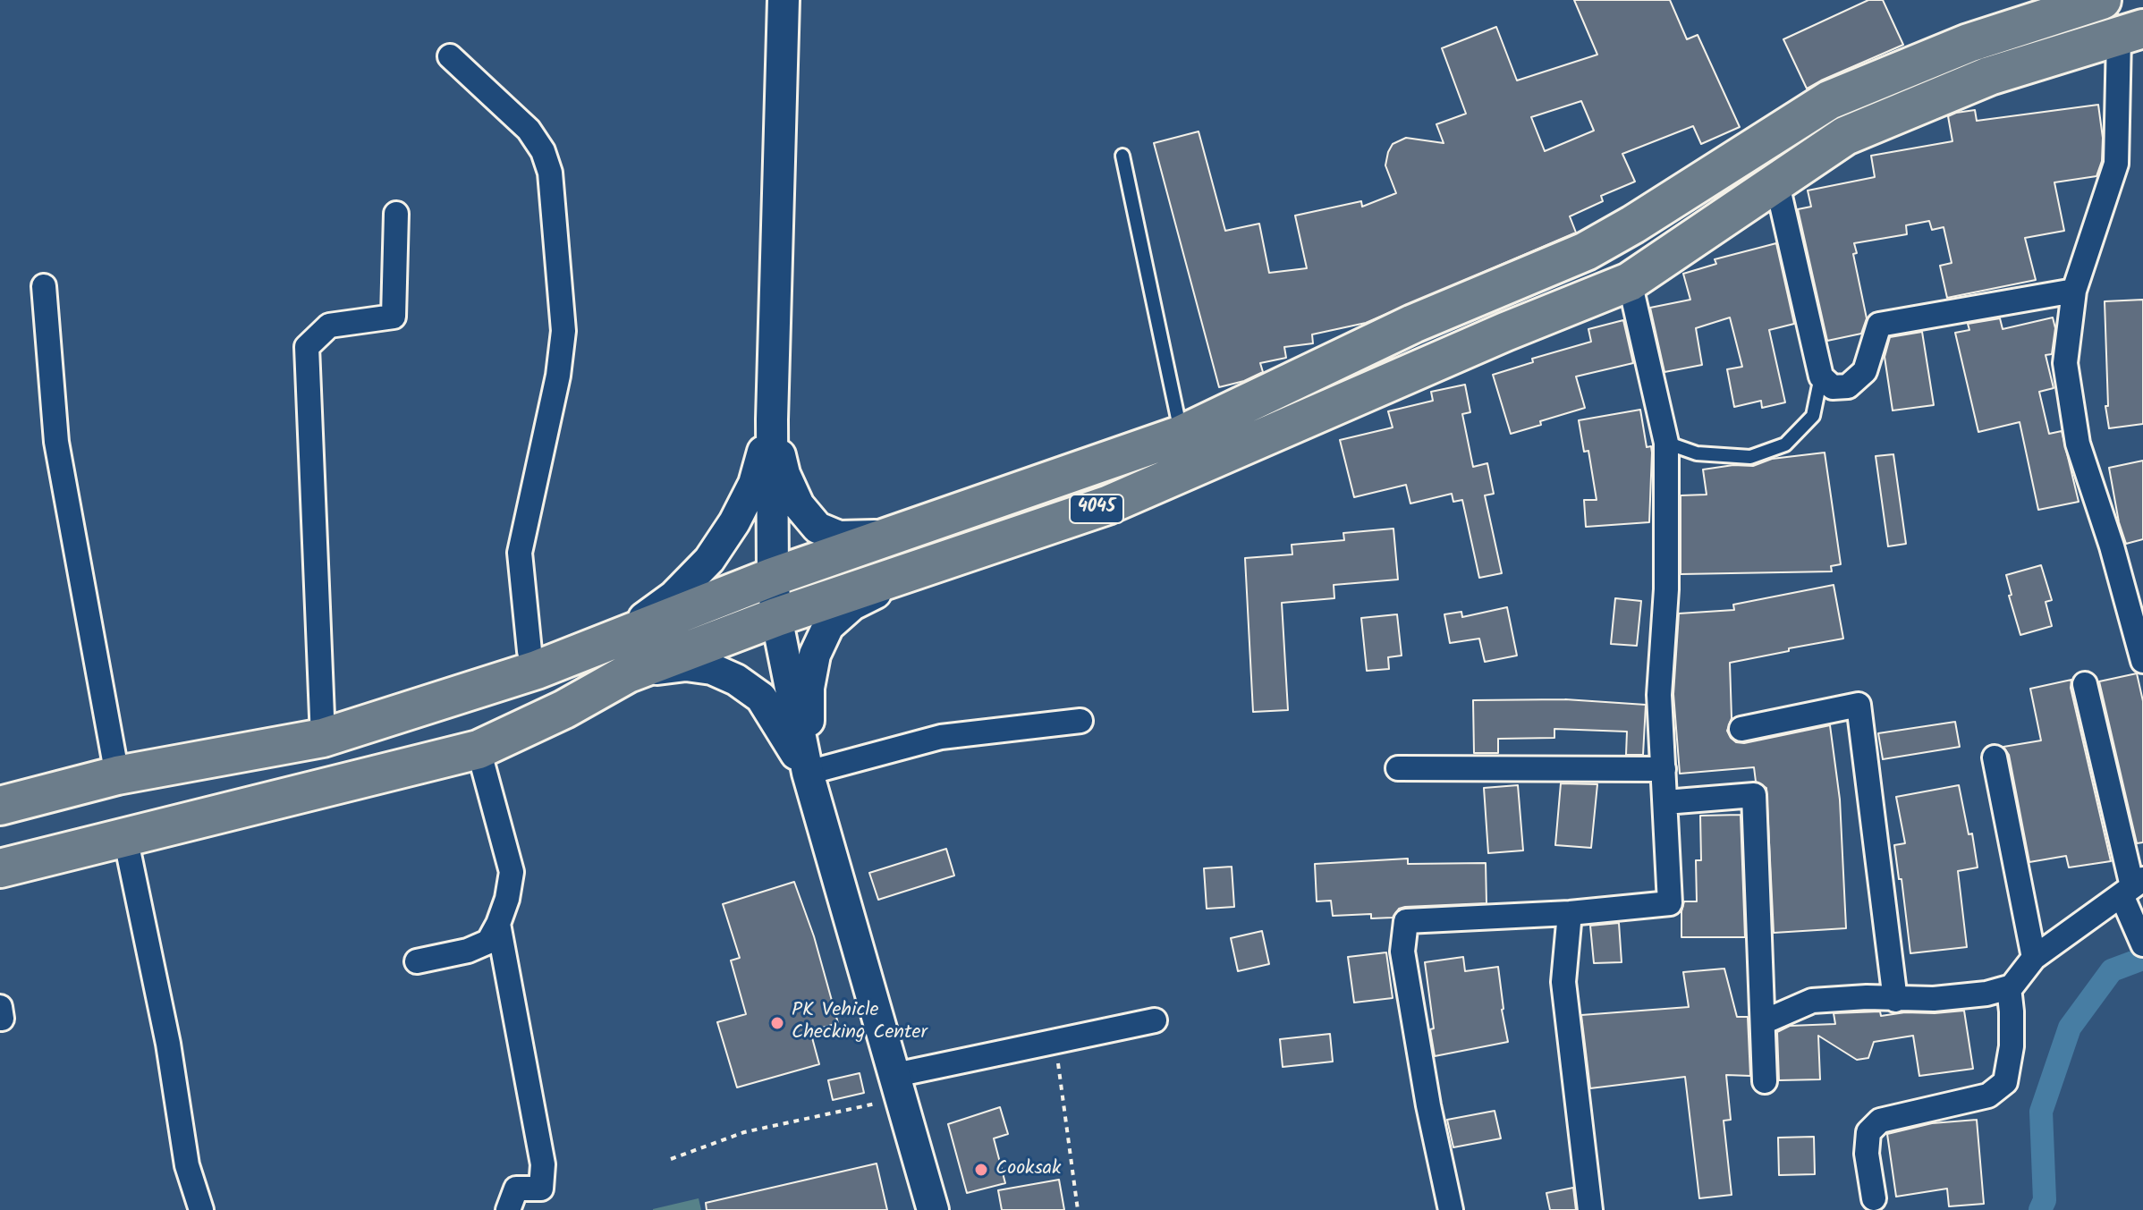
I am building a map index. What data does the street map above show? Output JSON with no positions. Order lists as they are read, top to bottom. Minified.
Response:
{"streets":{"main road":["4045"]},"places":["PK Vehicle Checking Center","Cooksak"]}
